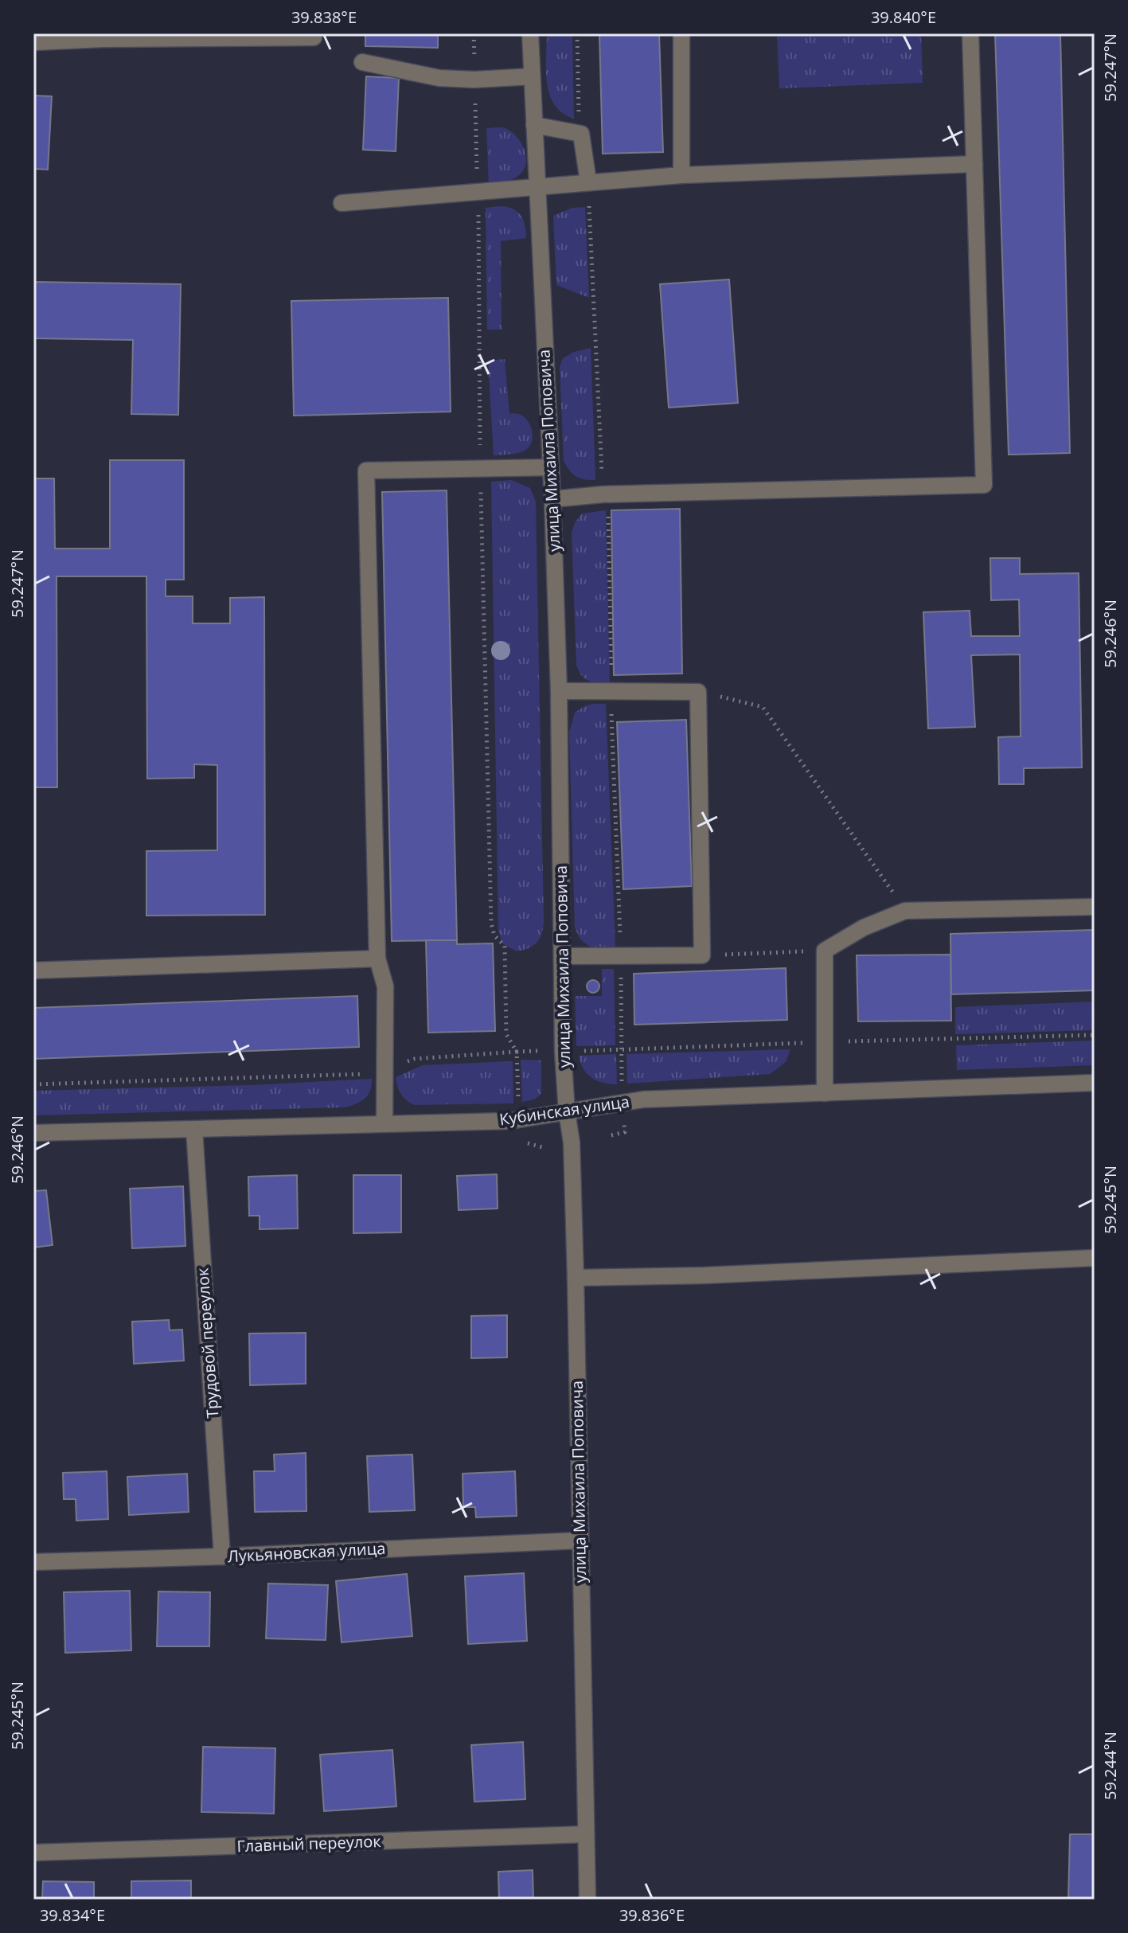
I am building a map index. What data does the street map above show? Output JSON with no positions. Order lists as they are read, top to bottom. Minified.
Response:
{"streets":{"street":["улица Михаила Поповича","Кубинская улица","Трудовой переулок","Лукьяновская улица","Главный переулок"]},"crossings":[["улица Михаила Поповича","Кубинская улица"],["улица Михаила Поповича","Лукьяновская улица"],["улица Михаила Поповича","Главный переулок"],["Кубинская улица","Трудовой переулок"],["Трудовой переулок","Лукьяновская улица"]],"coordinates":["39.838°E","39.840°E","59.247°N","59.246°N","59.245°N","59.244°N","39.834°E","39.836°E"]}
